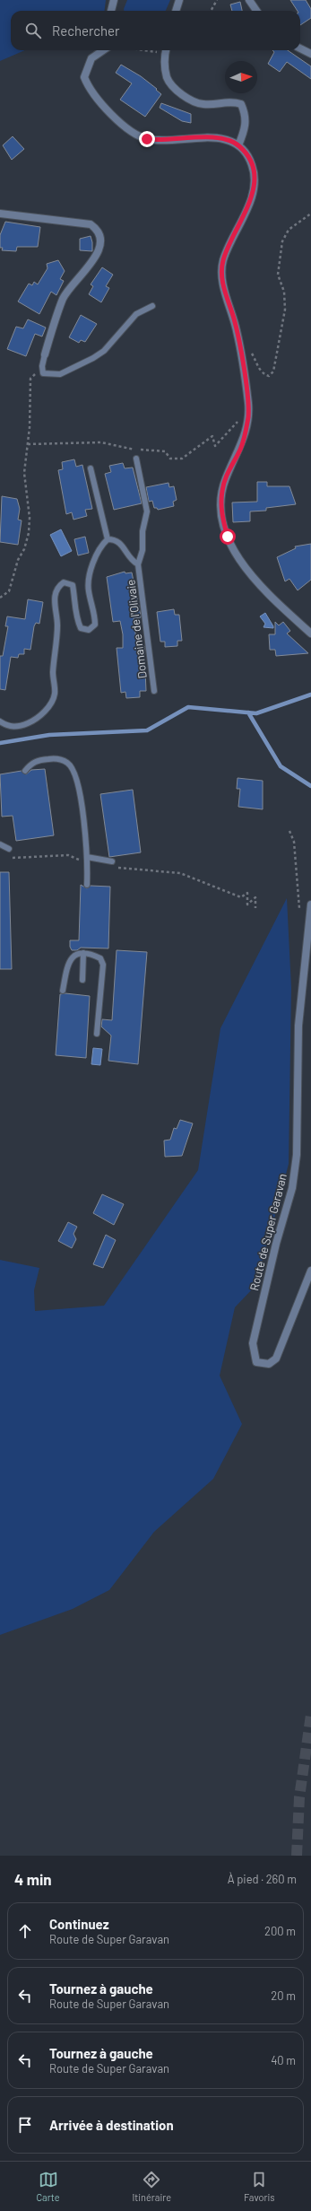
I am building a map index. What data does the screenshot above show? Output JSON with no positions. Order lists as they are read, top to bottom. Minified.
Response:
{"streets":{"street":["Route de Super Garavan"],"lane":["Domaine de l'Olivaie"]},"north":"right","page":{"search":"Rechercher","heading":["4 min","À pied · 260 m"],"list":[["Continuez","Route de Super Garavan","200 m"],["Tournez à gauche","Route de Super Garavan","20 m"],["Tournez à gauche","Route de Super Garavan","40 m"],"Arrivée à destination"],"nav":["Carte","Itinéraire","Favoris"]}}
